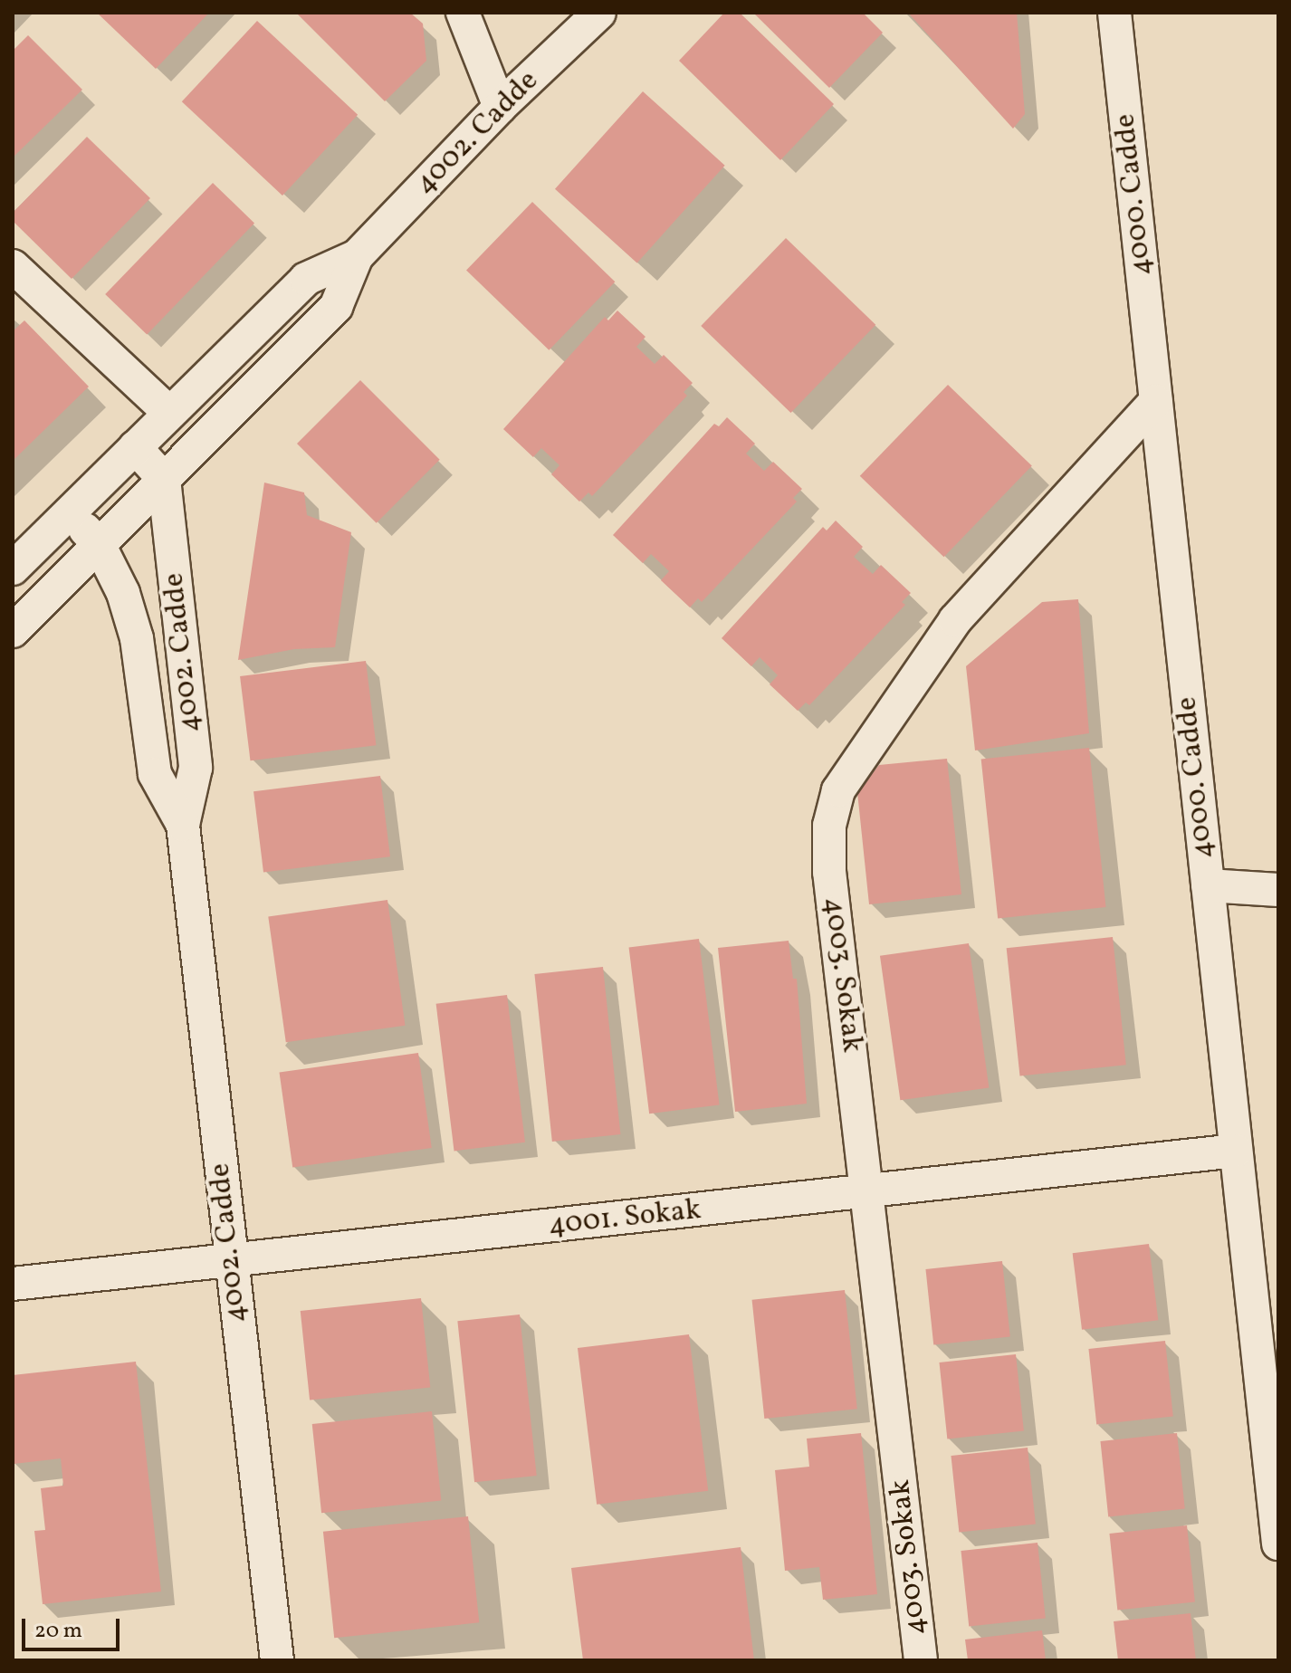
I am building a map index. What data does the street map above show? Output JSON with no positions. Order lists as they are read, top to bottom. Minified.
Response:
{"streets":{"street":["4002. Cadde","4000. Cadde","4003. Sokak","4001. Sokak"]},"crossings":[["4002. Cadde","4001. Sokak"],["4000. Cadde","4003. Sokak"],["4000. Cadde","4001. Sokak"],["4003. Sokak","4001. Sokak"]],"scale_bar":"20 m"}
